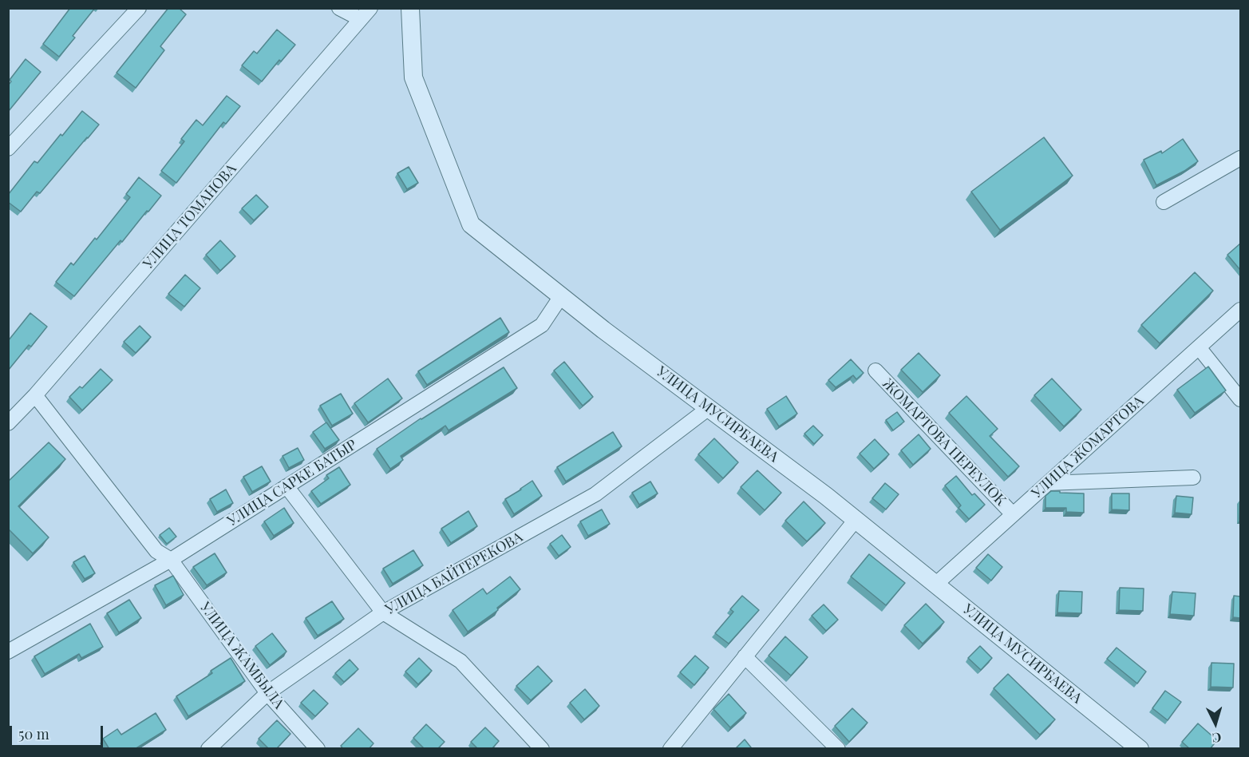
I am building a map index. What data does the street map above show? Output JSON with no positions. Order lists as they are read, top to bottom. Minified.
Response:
{"streets":{"street":["УЛИЦА ТОМАНОВА","УЛИЦА МУСИРБАЕВА","ЖОМАРТОВА ПЕРЕУЛОК","УЛИЦА ЖОМАРТОВА","УЛИЦА САРКЕ БАТЫР","УЛИЦА БАЙТЕРЕКОВА","УЛИЦА ЖАМБЫЛА"]},"crossings":[["УЛИЦА ТОМАНОВА","УЛИЦА ЖАМБЫЛА"],["УЛИЦА МУСИРБАЕВА","УЛИЦА ЖОМАРТОВА"],["УЛИЦА МУСИРБАЕВА","УЛИЦА САРКЕ БАТЫР"],["УЛИЦА МУСИРБАЕВА","УЛИЦА БАЙТЕРЕКОВА"],["ЖОМАРТОВА ПЕРЕУЛОК","УЛИЦА ЖОМАРТОВА"],["УЛИЦА САРКЕ БАТЫР","УЛИЦА ЖАМБЫЛА"],["УЛИЦА БАЙТЕРЕКОВА","УЛИЦА ЖАМБЫЛА"]],"scale_bar":"50 m","north":"bottom"}
